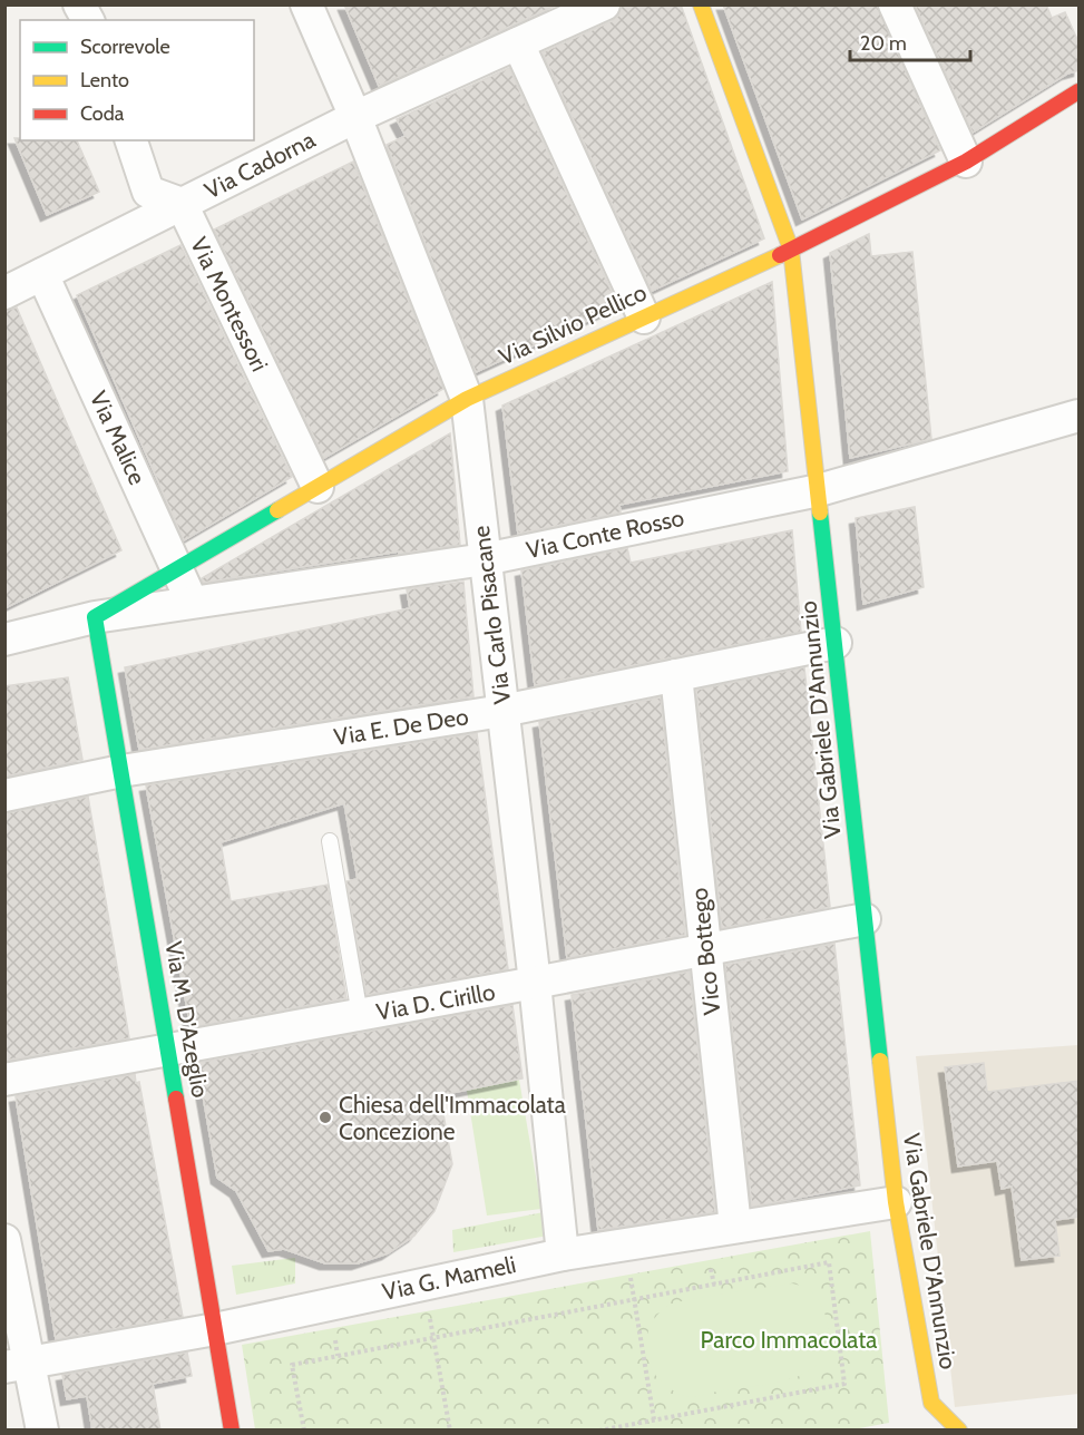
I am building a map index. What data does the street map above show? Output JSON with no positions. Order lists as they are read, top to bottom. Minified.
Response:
{"streets":{"street":["Via Cadorna","Via Montessori","Via Silvio Pellico","Via Malice","Via Conte Rosso","Via Carlo Pisacane","Via Gabriele D'Annunzio","Via E. De Deo","Vico Bottego","Via D. Cirillo","Via M. D'Azeglio","Via G. Mameli"]},"crossings":[["Via Cadorna","Via Montessori"],["Via Cadorna","Via Malice"],["Via Cadorna","Via Carlo Pisacane"],["Via Montessori","Via Silvio Pellico"],["Via Silvio Pellico","Via Malice"],["Via Silvio Pellico","Via Conte Rosso"],["Via Silvio Pellico","Via Carlo Pisacane"],["Via Silvio Pellico","Via Gabriele D'Annunzio"],["Via Silvio Pellico","Via M. D'Azeglio"],["Via Malice","Via Conte Rosso"],["Via Conte Rosso","Via Carlo Pisacane"],["Via Conte Rosso","Via Gabriele D'Annunzio"],["Via Conte Rosso","Via M. D'Azeglio"],["Via Carlo Pisacane","Via E. De Deo"],["Via Carlo Pisacane","Via D. Cirillo"],["Via Carlo Pisacane","Via G. Mameli"],["Via Gabriele D'Annunzio","Via E. De Deo"],["Via Gabriele D'Annunzio","Via D. Cirillo"],["Via Gabriele D'Annunzio","Via G. Mameli"],["Via E. De Deo","Vico Bottego"],["Via E. De Deo","Via M. D'Azeglio"],["Vico Bottego","Via D. Cirillo"],["Vico Bottego","Via G. Mameli"],["Via D. Cirillo","Via M. D'Azeglio"],["Via M. D'Azeglio","Via G. Mameli"]],"parks":["Parco Immacolata"],"places":["Chiesa dell'Immacolata Concezione"],"legend":["Scorrevole","Lento","Coda"],"scale_bar":"20 m"}
